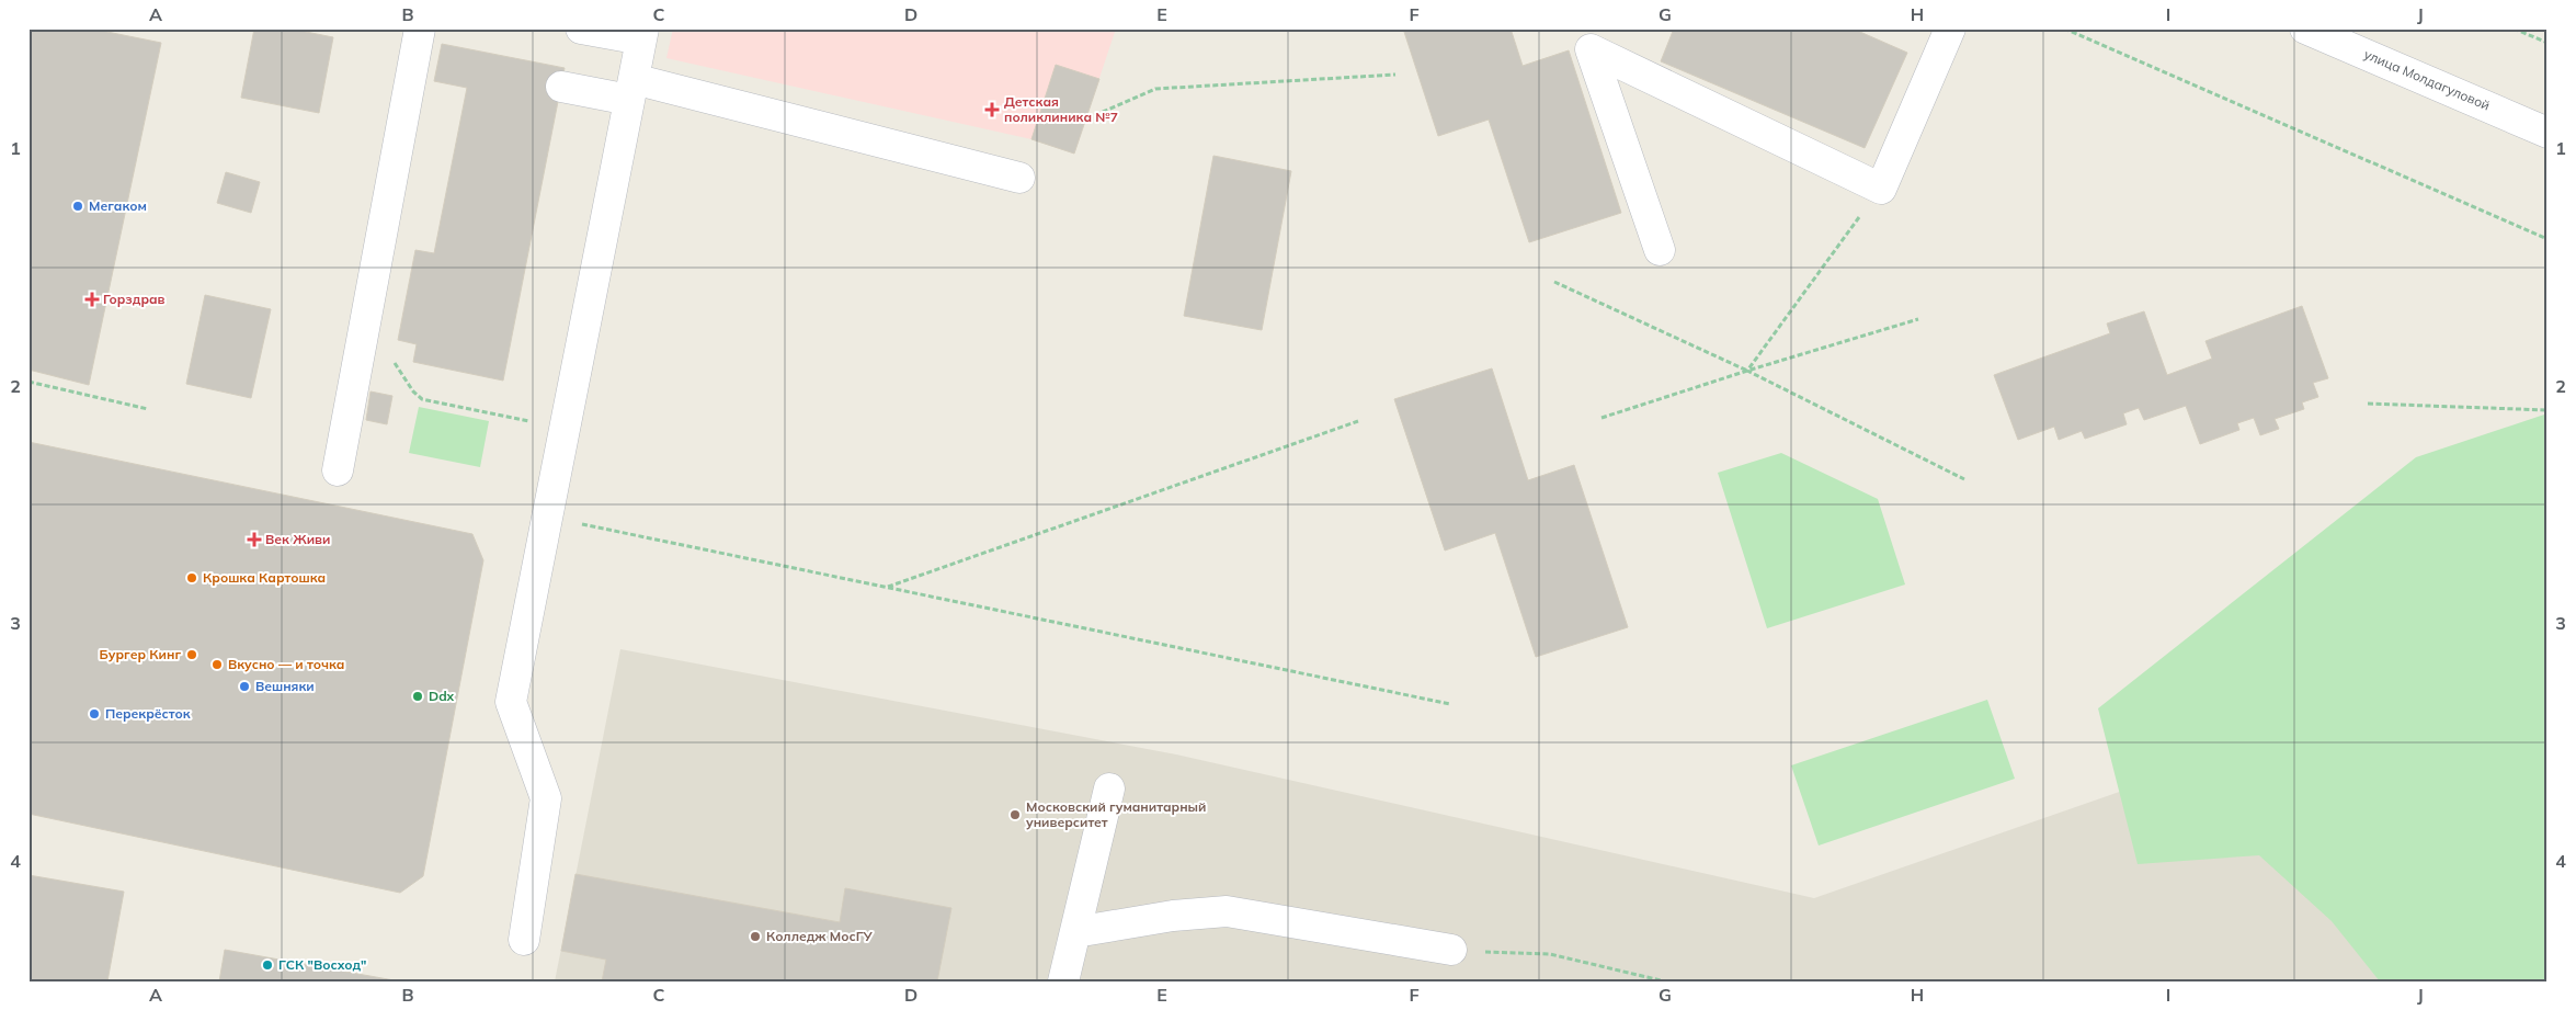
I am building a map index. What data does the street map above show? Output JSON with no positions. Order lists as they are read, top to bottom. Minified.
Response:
{"streets":{"street":["улица Молдагуловой"]},"places":{"health":["Детская поликлиника №7","Горздрав","Век Живи"],"other":["Мегаком","Крошка Картошка","Бургер Кинг","Вкусно — и точка","Вешняки","Ddx","Перекрёсток","Московский гуманитарный университет","Колледж МосГУ","ГСК \"Восход\""]},"grid":{"columns":["A","B","C","D","E","F","G","H","I","J"],"rows":["1","2","3","4"]}}
